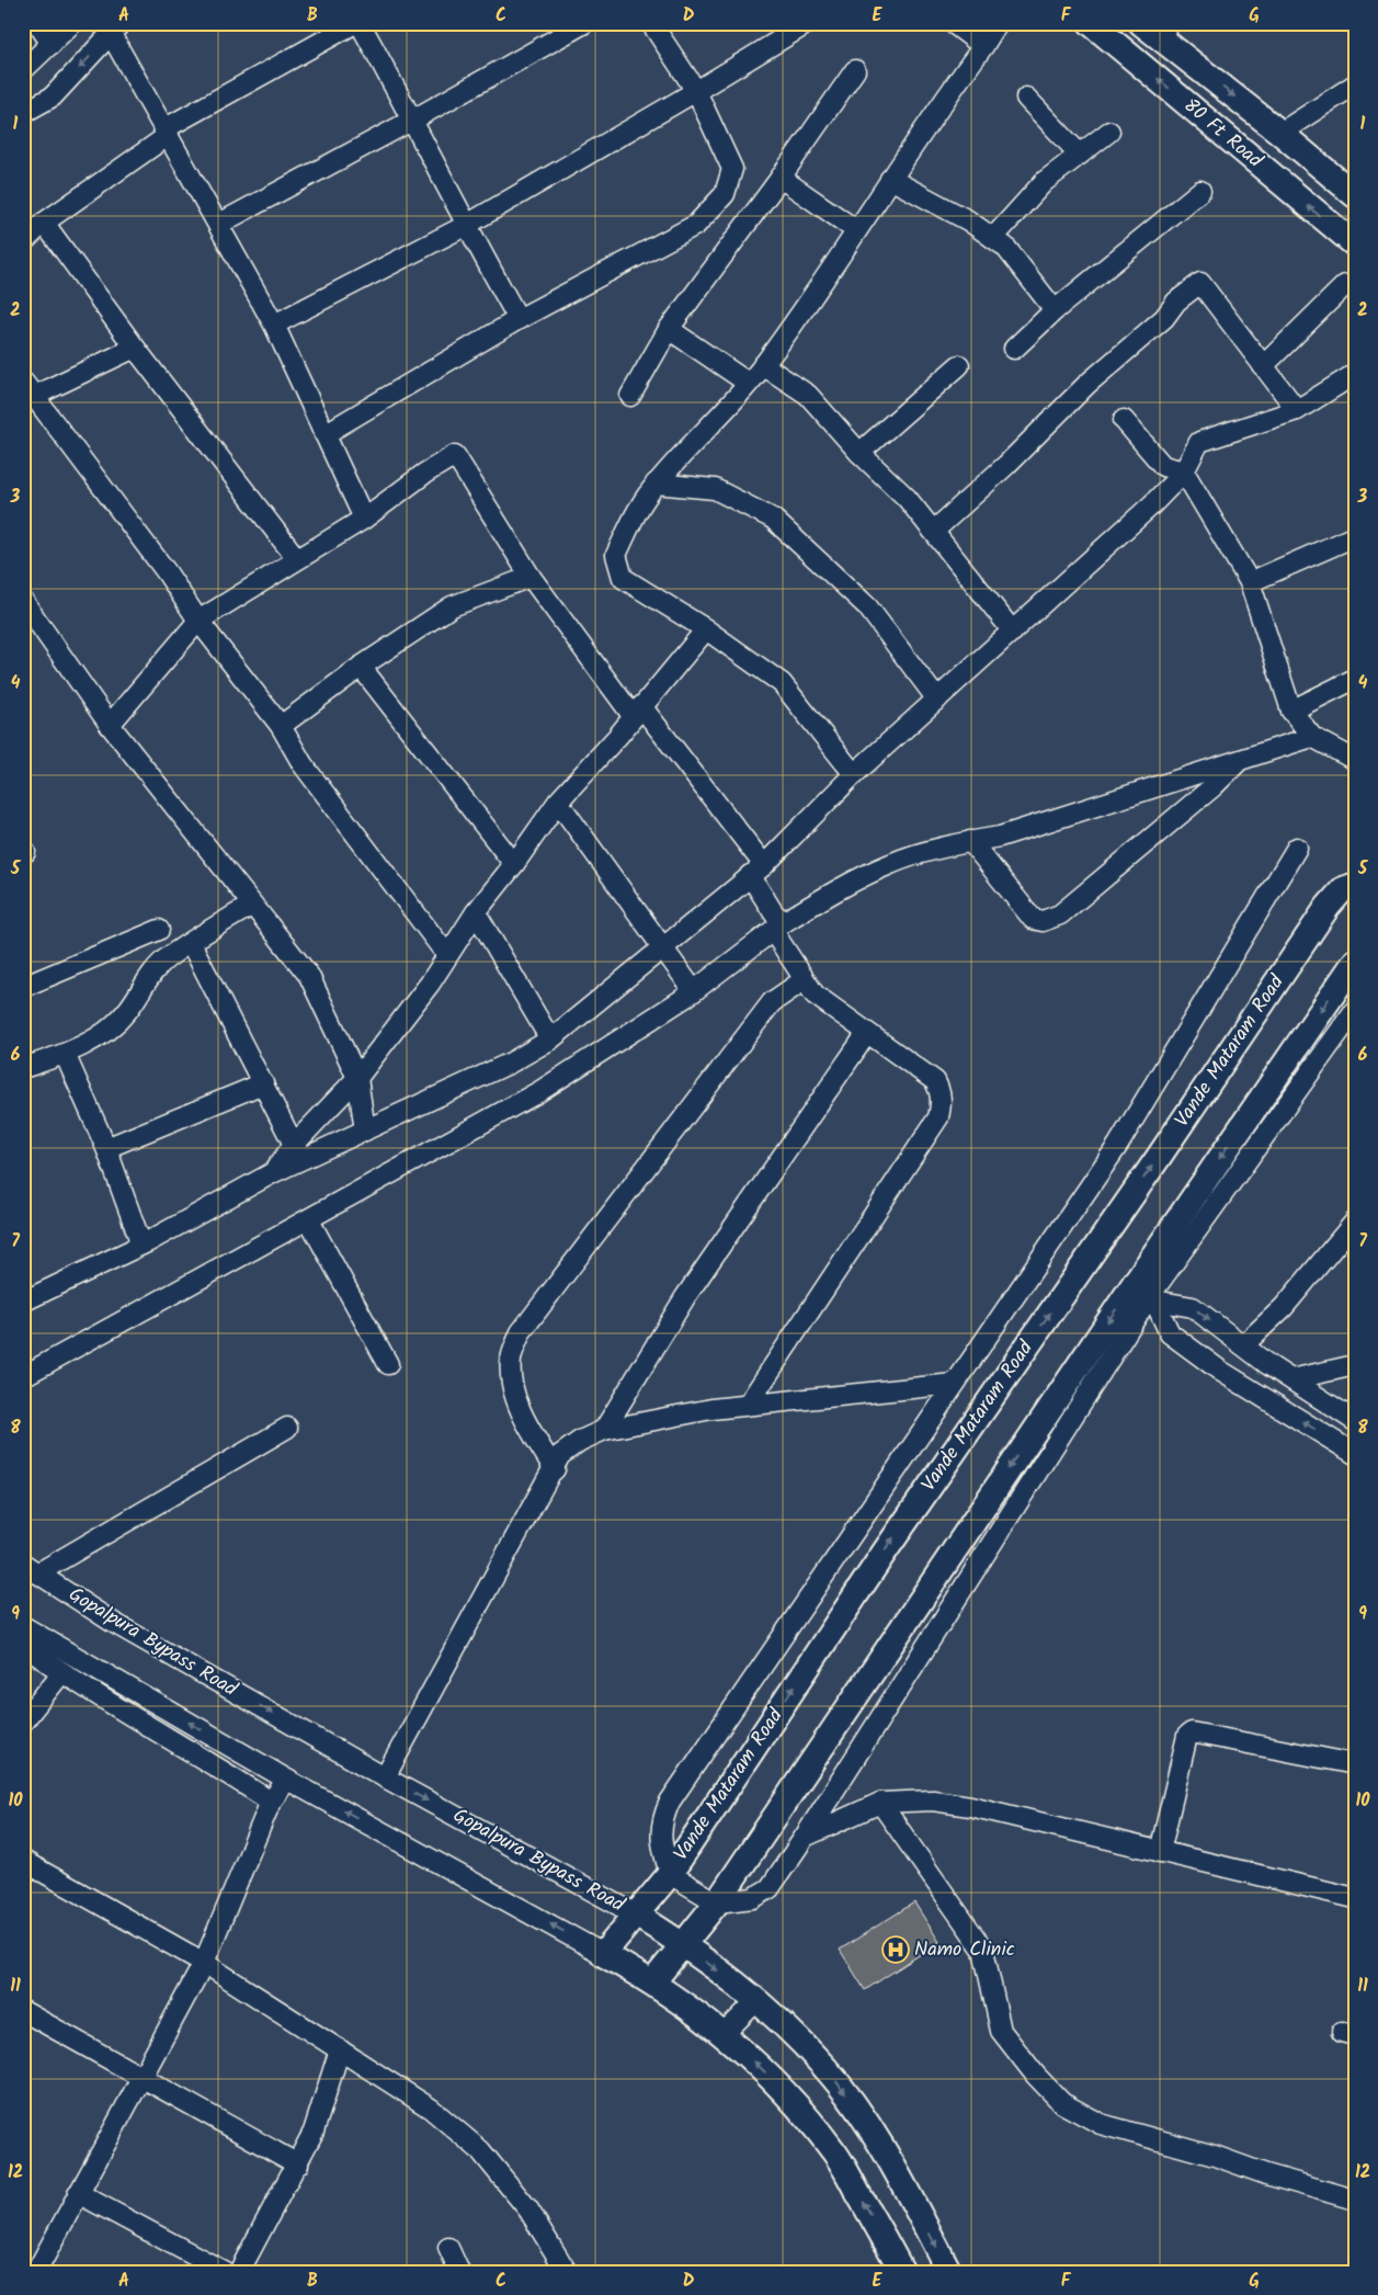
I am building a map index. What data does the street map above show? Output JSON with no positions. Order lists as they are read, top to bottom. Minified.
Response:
{"streets":{"main road":["80 Ft Road","Vande Mataram Road","Gopalpura Bypass Road"]},"crossings":[["Vande Mataram Road","Gopalpura Bypass Road"]],"places":{"hospital":["Namo Clinic"]},"grid":{"columns":["A","B","C","D","E","F","G"],"rows":["1","2","3","4","5","6","7","8","9","10","11","12"]}}
